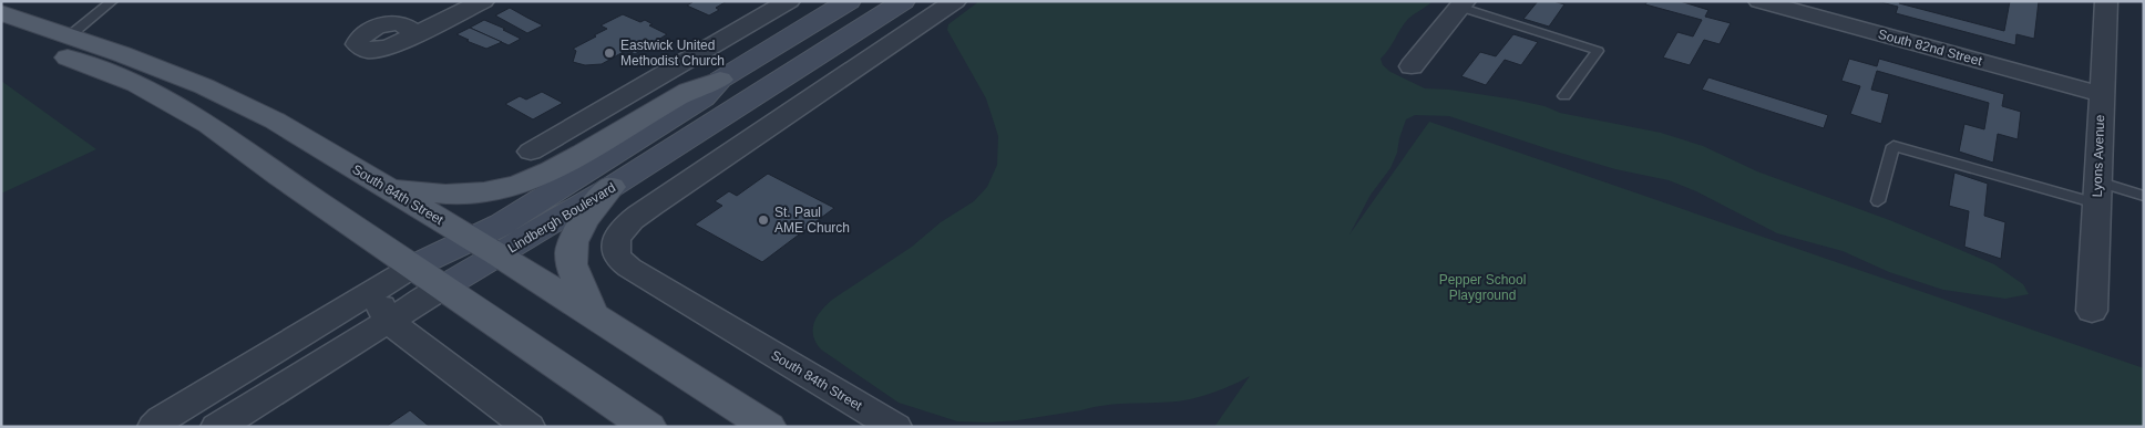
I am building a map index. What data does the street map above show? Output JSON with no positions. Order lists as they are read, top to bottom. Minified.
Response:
{"streets":{"main road":["South 84th Street","Lindbergh Boulevard"],"street":["South 82nd Street","Lyons Avenue"]},"crossings":[["South 82nd Street","Lyons Avenue"],["South 84th Street","Lindbergh Boulevard"]],"parks":["Pepper School Playground"],"places":["Eastwick United Methodist Church","St. Paul AME Church"]}
